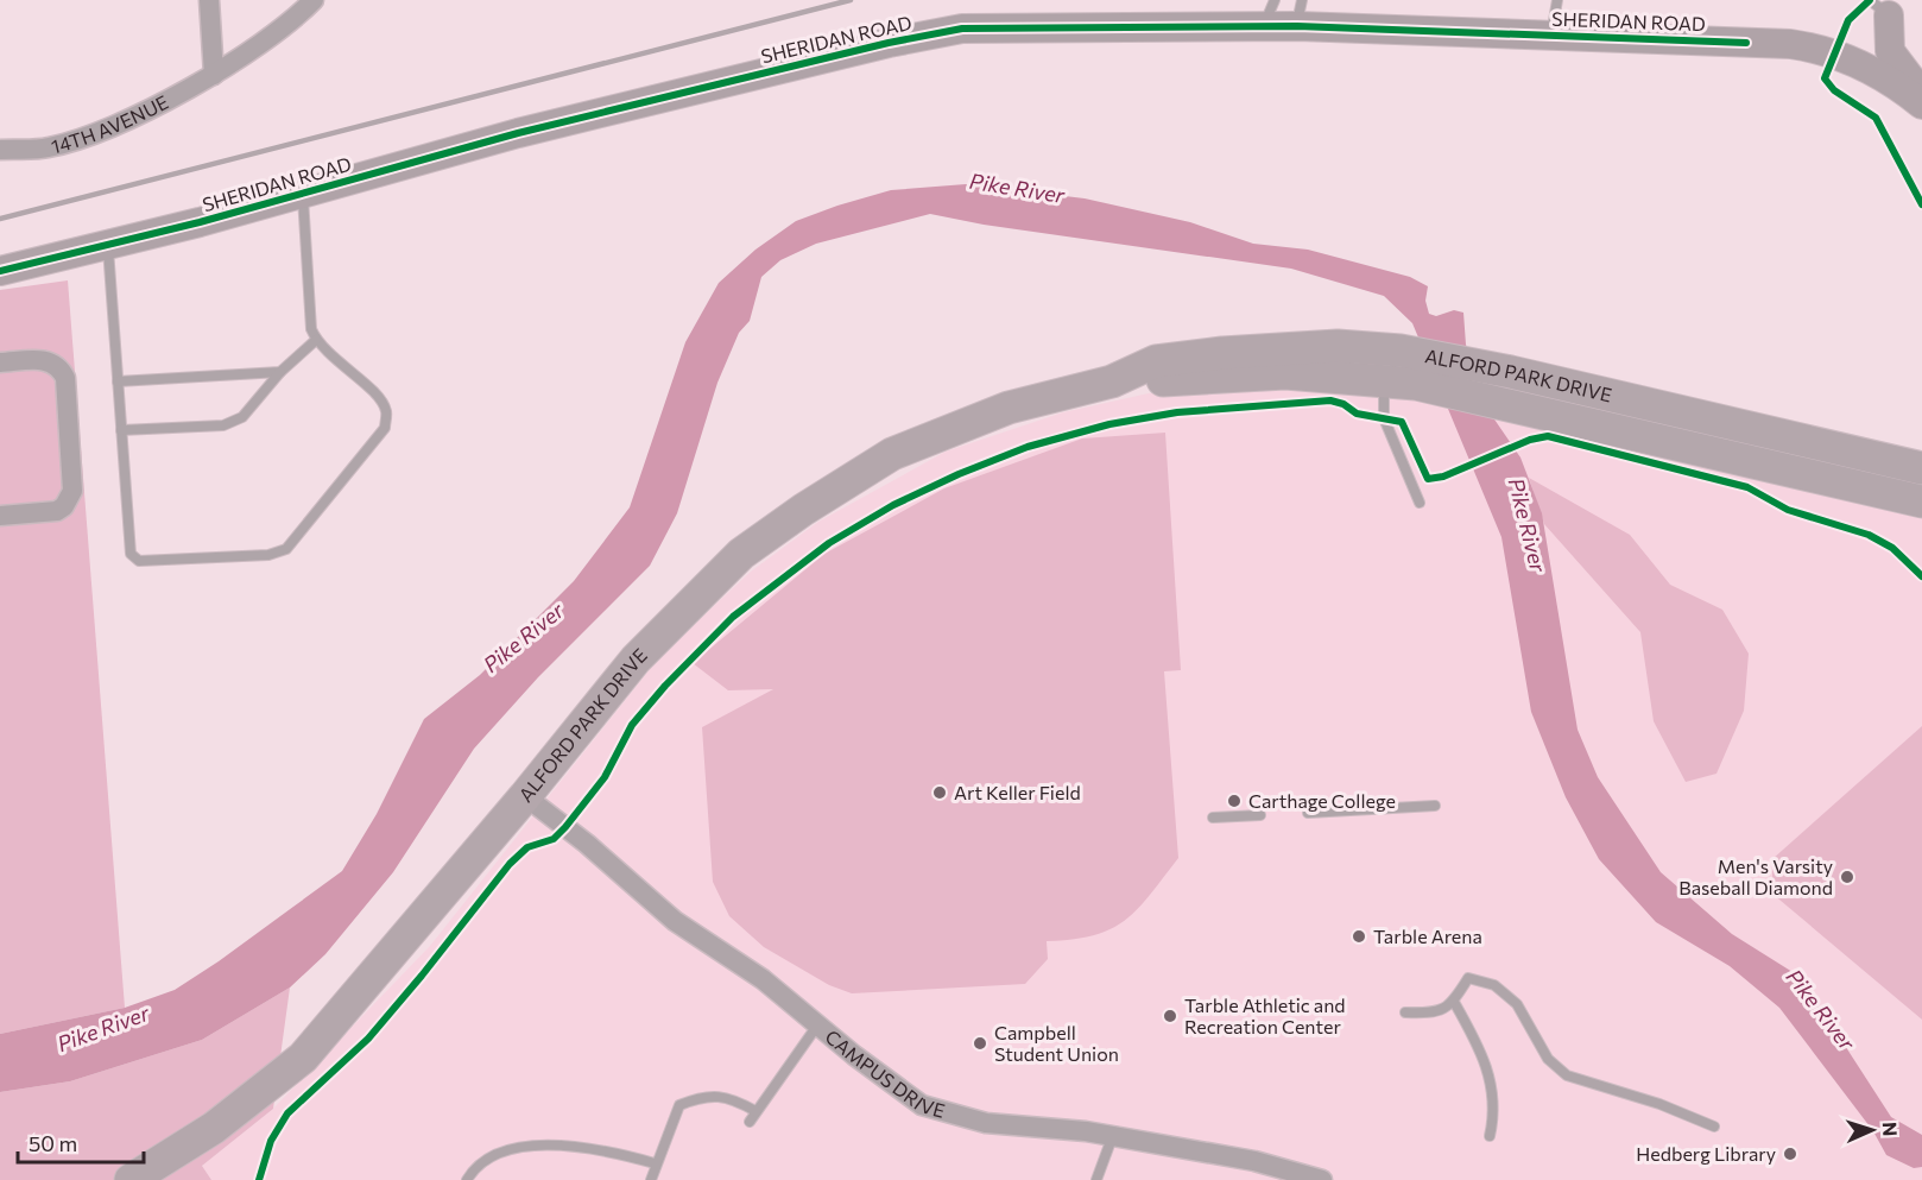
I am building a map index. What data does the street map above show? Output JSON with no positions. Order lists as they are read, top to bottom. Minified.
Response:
{"streets":{"main road":["ALFORD PARK DRIVE"],"street":["SHERIDAN ROAD","14TH AVENUE","CAMPUS DRIVE"]},"crossings":[["ALFORD PARK DRIVE","CAMPUS DRIVE"]],"water":["Pike River"],"places":["Art Keller Field","Carthage College","Men's Varsity Baseball Diamond","Tarble Arena","Tarble Athletic and Recreation Center","Campbell Student Union","Hedberg Library"],"scale_bar":"50 m","north":"right"}
